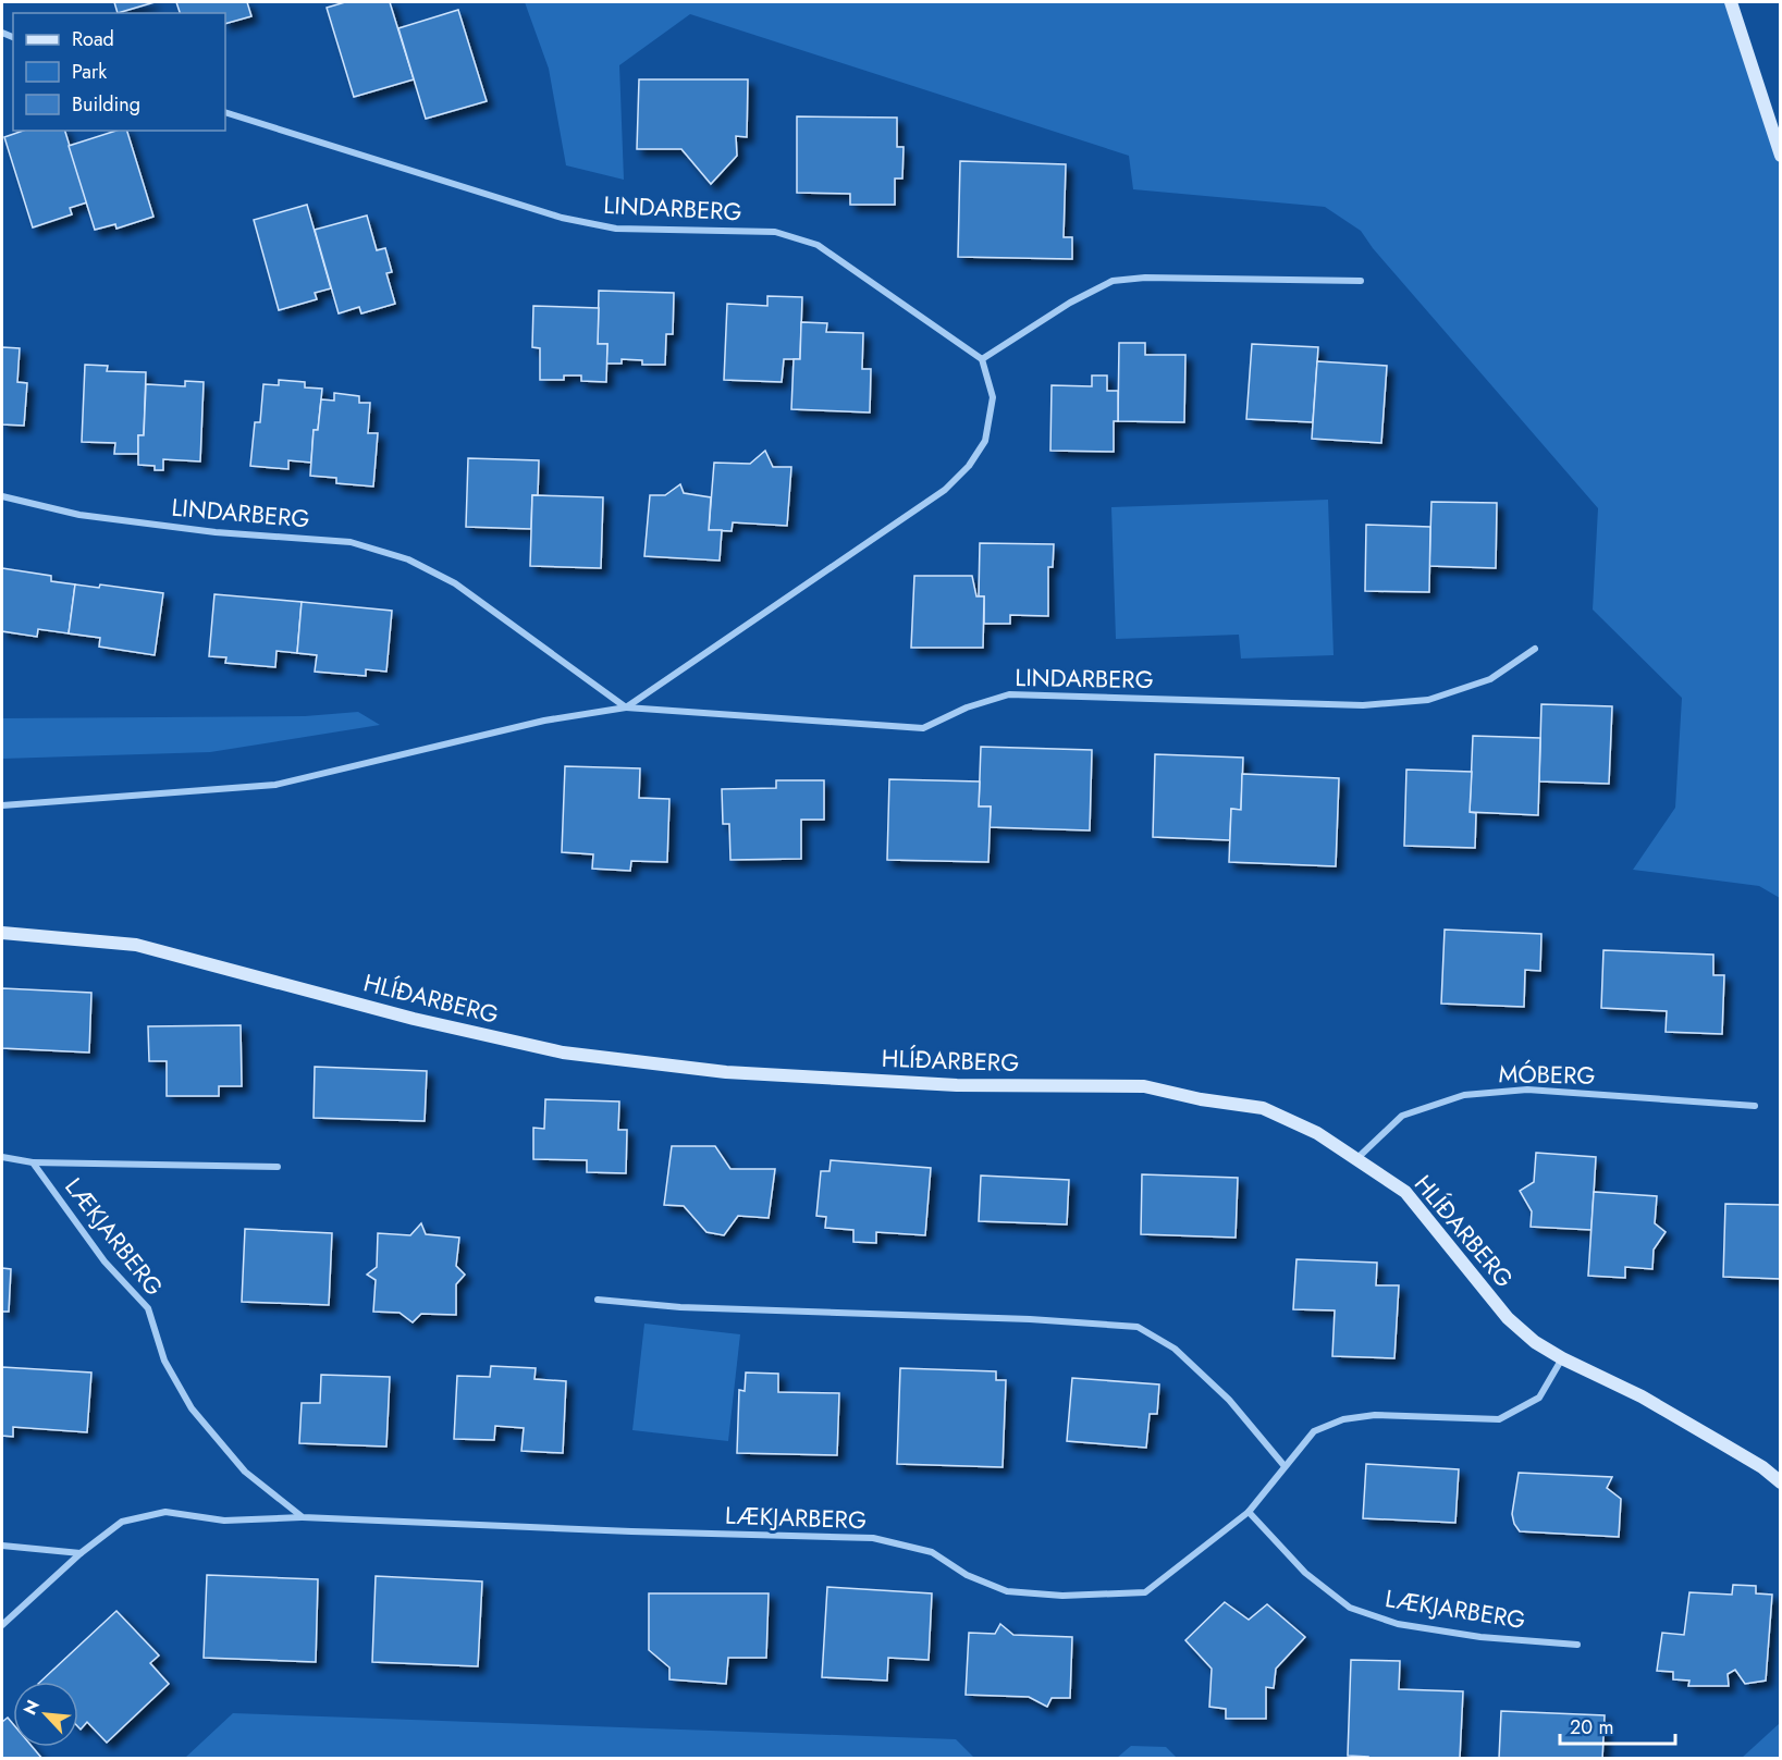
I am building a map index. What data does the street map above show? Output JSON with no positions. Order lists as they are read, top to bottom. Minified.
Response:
{"streets":{"street":["LINDARBERG","HLÍÐARBERG","MÓBERG","LÆKJARBERG"]},"crossings":[["HLÍÐARBERG","MÓBERG"],["HLÍÐARBERG","LÆKJARBERG"]],"legend":["Road","Park","Building"],"scale_bar":"20 m","north":"top left"}
